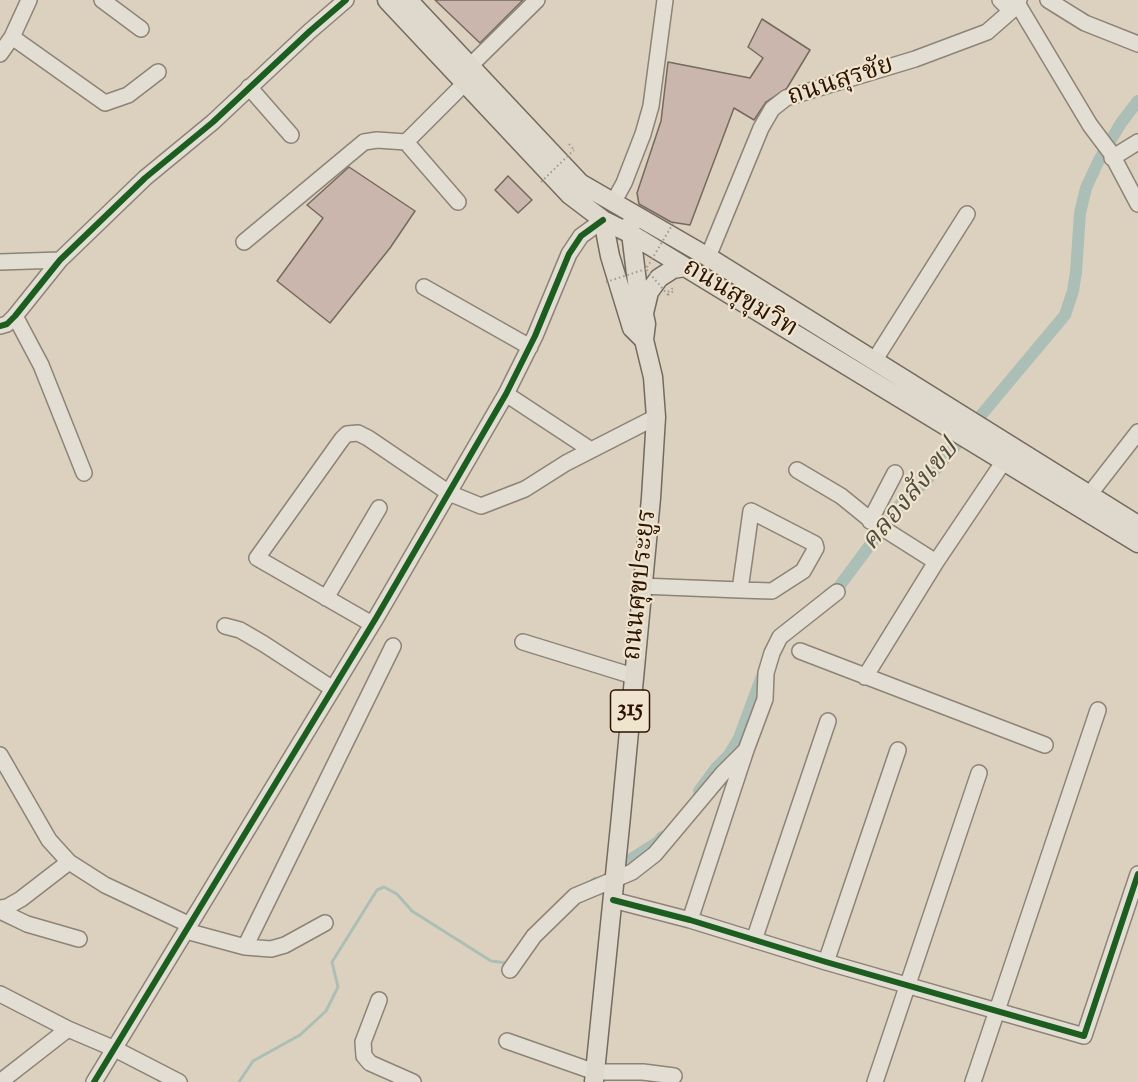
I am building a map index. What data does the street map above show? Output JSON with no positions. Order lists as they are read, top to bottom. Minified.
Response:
{"streets":{"main road":["ถนนสุขุมวิท","ถนนศุขประยูร","315"],"street":["ถนนสุรชัย"]},"crossings":[["ถนนสุรชัย","ถนนสุขุมวิท"],["ถนนสุขุมวิท","ถนนศุขประยูร"]],"water":["คลองสังเขป"]}
